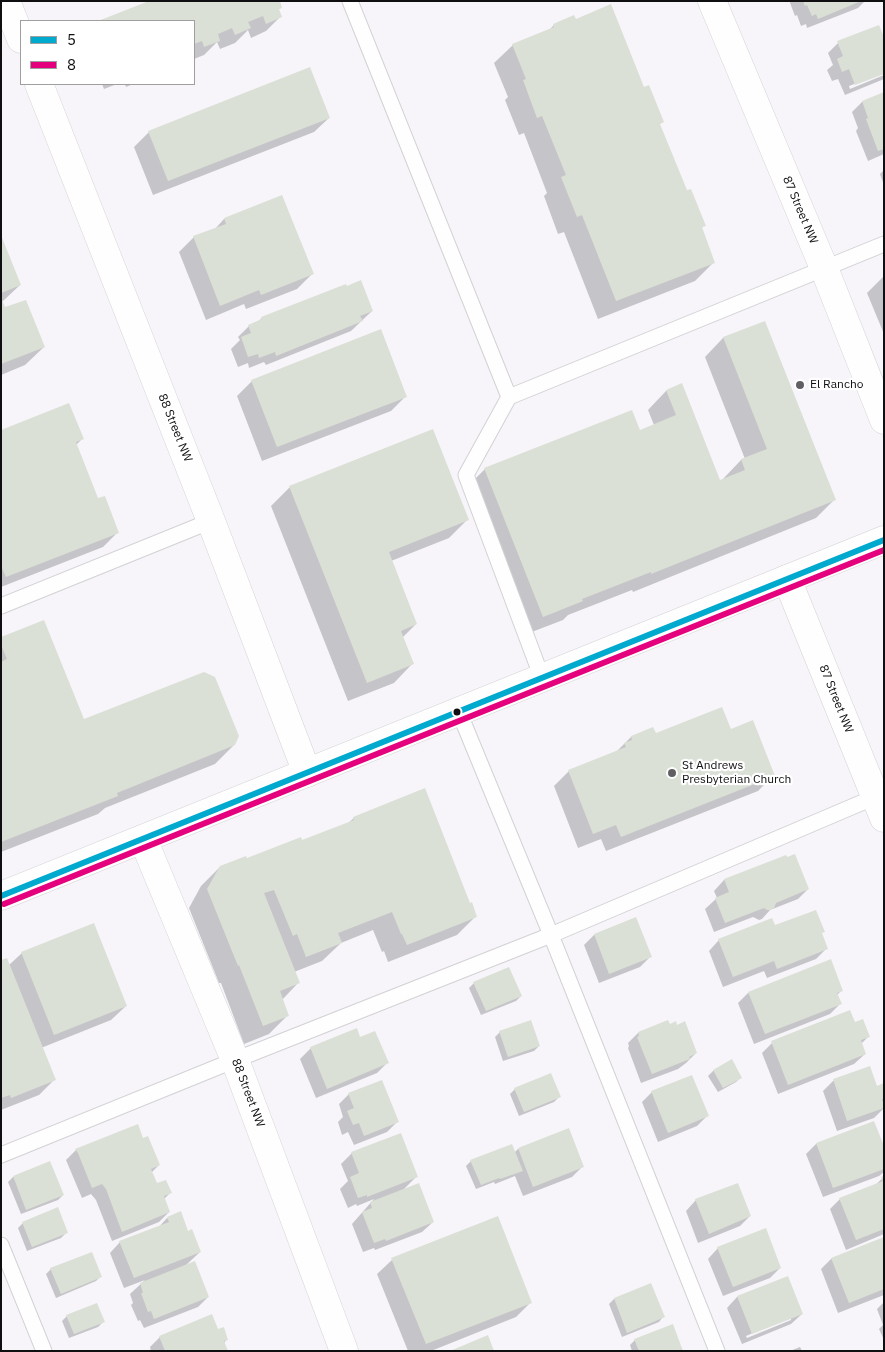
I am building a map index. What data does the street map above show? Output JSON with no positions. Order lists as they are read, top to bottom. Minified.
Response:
{"streets":{"street":["87 Street NW","88 Street NW"]},"places":["El Rancho","St Andrews Presbyterian Church"],"lines":["transit line 5","transit line 8"],"legend":["5","8"]}
